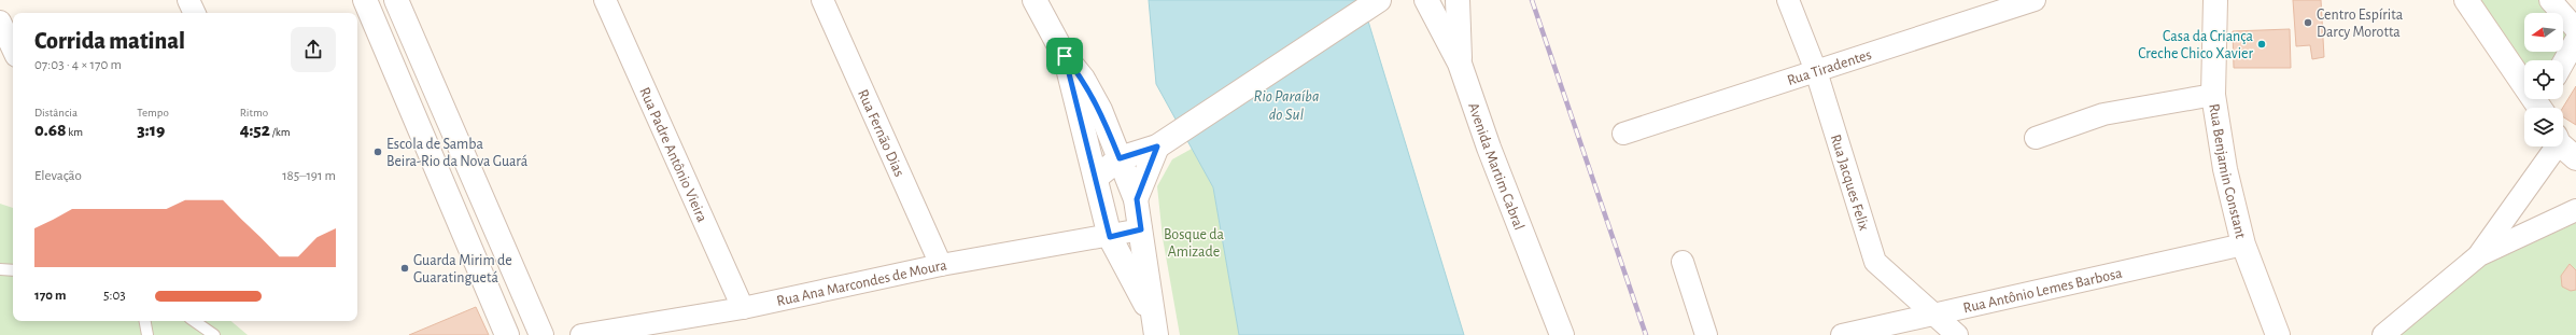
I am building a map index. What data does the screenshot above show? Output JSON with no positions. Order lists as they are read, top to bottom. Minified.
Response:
{"streets":{"street":["Rua Tiradentes","Rua Fernão Dias","Rua Padre Antônio Vieira","Avenida Martim Cabral","Rua Benjamin Constant","Rua Jacques Felix","Rua Ana Marcondes de Moura","Rua Antônio Lemes Barbosa"]},"crossings":[["Rua Tiradentes","Rua Jacques Felix"],["Rua Fernão Dias","Rua Ana Marcondes de Moura"],["Rua Padre Antônio Vieira","Rua Ana Marcondes de Moura"],["Rua Benjamin Constant","Rua Antônio Lemes Barbosa"],["Rua Jacques Felix","Rua Antônio Lemes Barbosa"]],"water":["Rio Paraíba do Sul"],"parks":["Bosque da Amizade"],"places":["Centro Espírita Darcy Morotta","Casa da Criança Creche Chico Xavier","Escola de Samba Beira-Rio da Nova Guará","Guarda Mirim de Guaratinguetá"],"north":"left","page":{"heading":["Corrida matinal","07:03 · 4 × 170 m"],"stats":[["Distância","0.68 km"],["Tempo","3:19"],["Ritmo","4:52 /km"]],"chart":["Elevação","185–191 m"],"list":[{"name":"170 m","note":"5:03"}]}}
